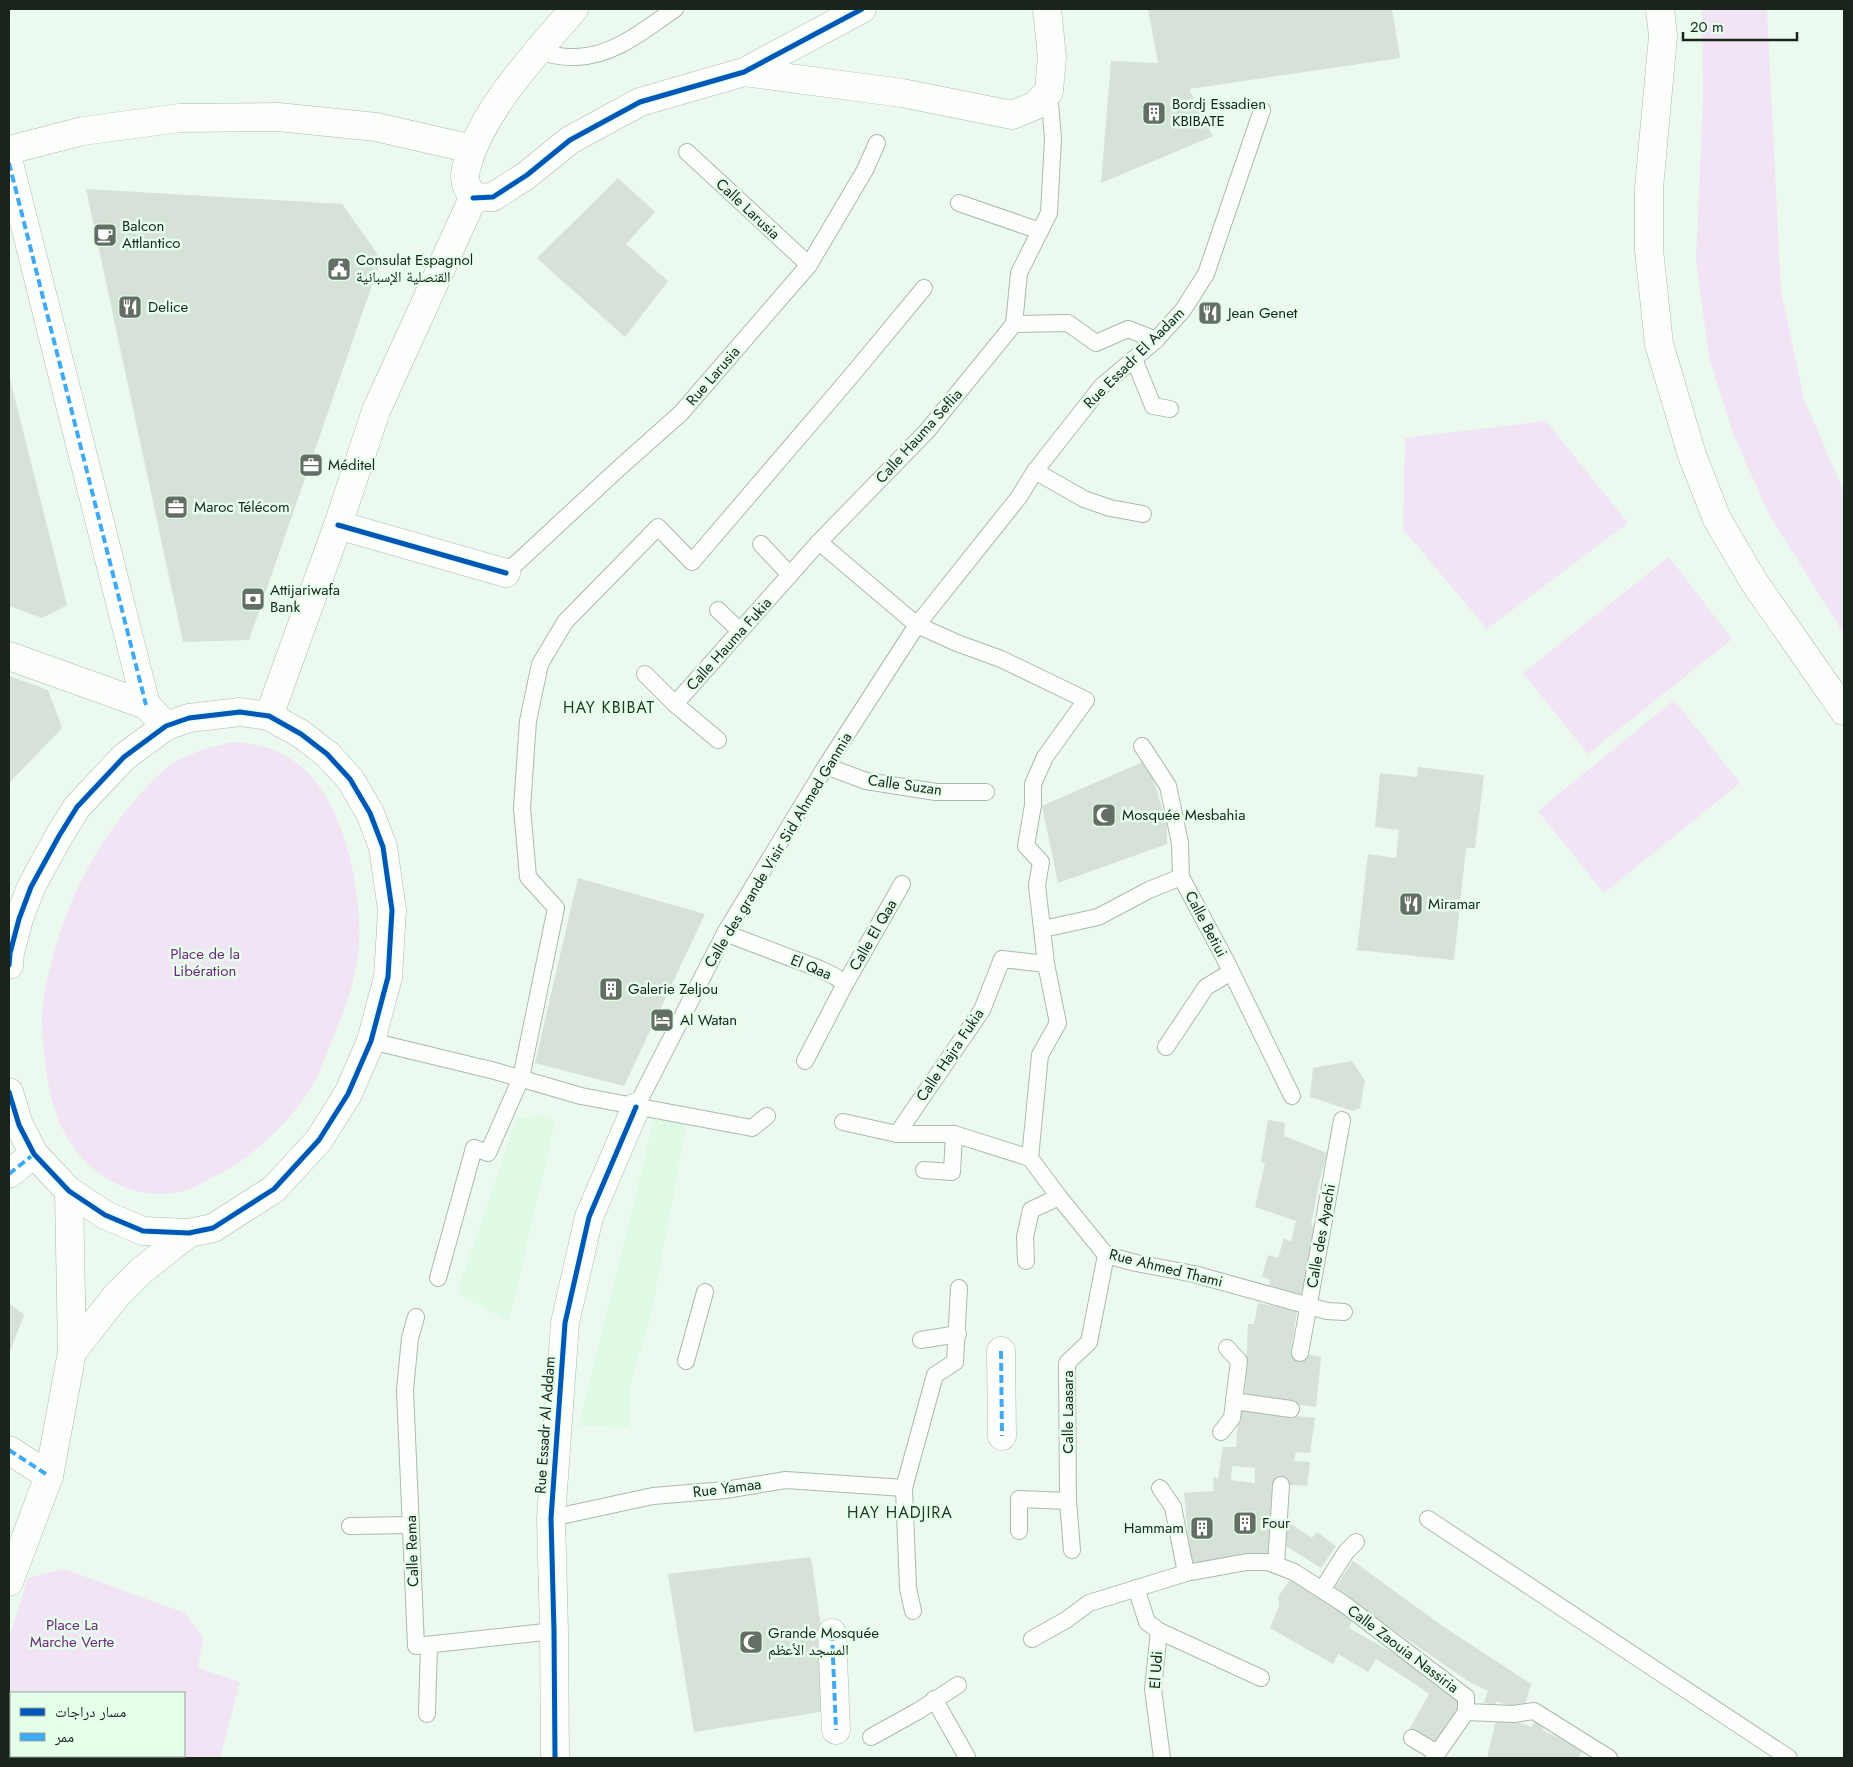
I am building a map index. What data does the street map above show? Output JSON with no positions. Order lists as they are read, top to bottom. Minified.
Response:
{"streets":{"street":["Rue Essadr Al Addam"],"lane":["Calle Larusia","Rue Essadr El Aadam","Rue Larusia","Calle Hauma Seflia","Calle Hauma Fukia","Calle Suzan","Calle des grande Visir Sid Ahmed Ganmia","Calle Betiui","Calle El Qaa","El Qaa","Calle Hajra Fukia","Calle des Ayachi","Rue Ahmed Thami","Calle Laasara","Rue Yamaa","Calle Rema","Calle Zaouia Nassiria","El Udi"]},"crossings":[["Calle Larusia","Rue Larusia"],["Rue Essadr El Aadam","Calle des grande Visir Sid Ahmed Ganmia"],["Calle Hauma Seflia","Calle Hauma Fukia"],["Calle Suzan","Calle des grande Visir Sid Ahmed Ganmia"],["Calle des grande Visir Sid Ahmed Ganmia","El Qaa"],["Calle des grande Visir Sid Ahmed Ganmia","Rue Essadr Al Addam"],["Calle El Qaa","El Qaa"],["Calle des Ayachi","Rue Ahmed Thami"],["Rue Ahmed Thami","Calle Laasara"],["Rue Essadr Al Addam","Rue Yamaa"]],"districts":["HAY KBIBAT","HAY HADJIRA"],"parks":["Place de la Libération","Place La Marche Verte"],"places":{"building":["Bordj Essadien KBIBATE","Galerie Zeljou","Four","Hammam"],"cafe":["Balcon Attlantico"],"public building":["Consulat Espagnol القنصلية الإسبانية"],"restaurant":["Delice","Jean Genet","Miramar"],"office":["Méditel","Maroc Télécom"],"bank":["Attijariwafa Bank"],"mosque":["Mosquée Mesbahia","Grande Mosquée المسجد الأعظم"],"hotel":["Al Watan"]},"legend":["مسار دراجات","ممر"],"scale_bar":"20 m"}
